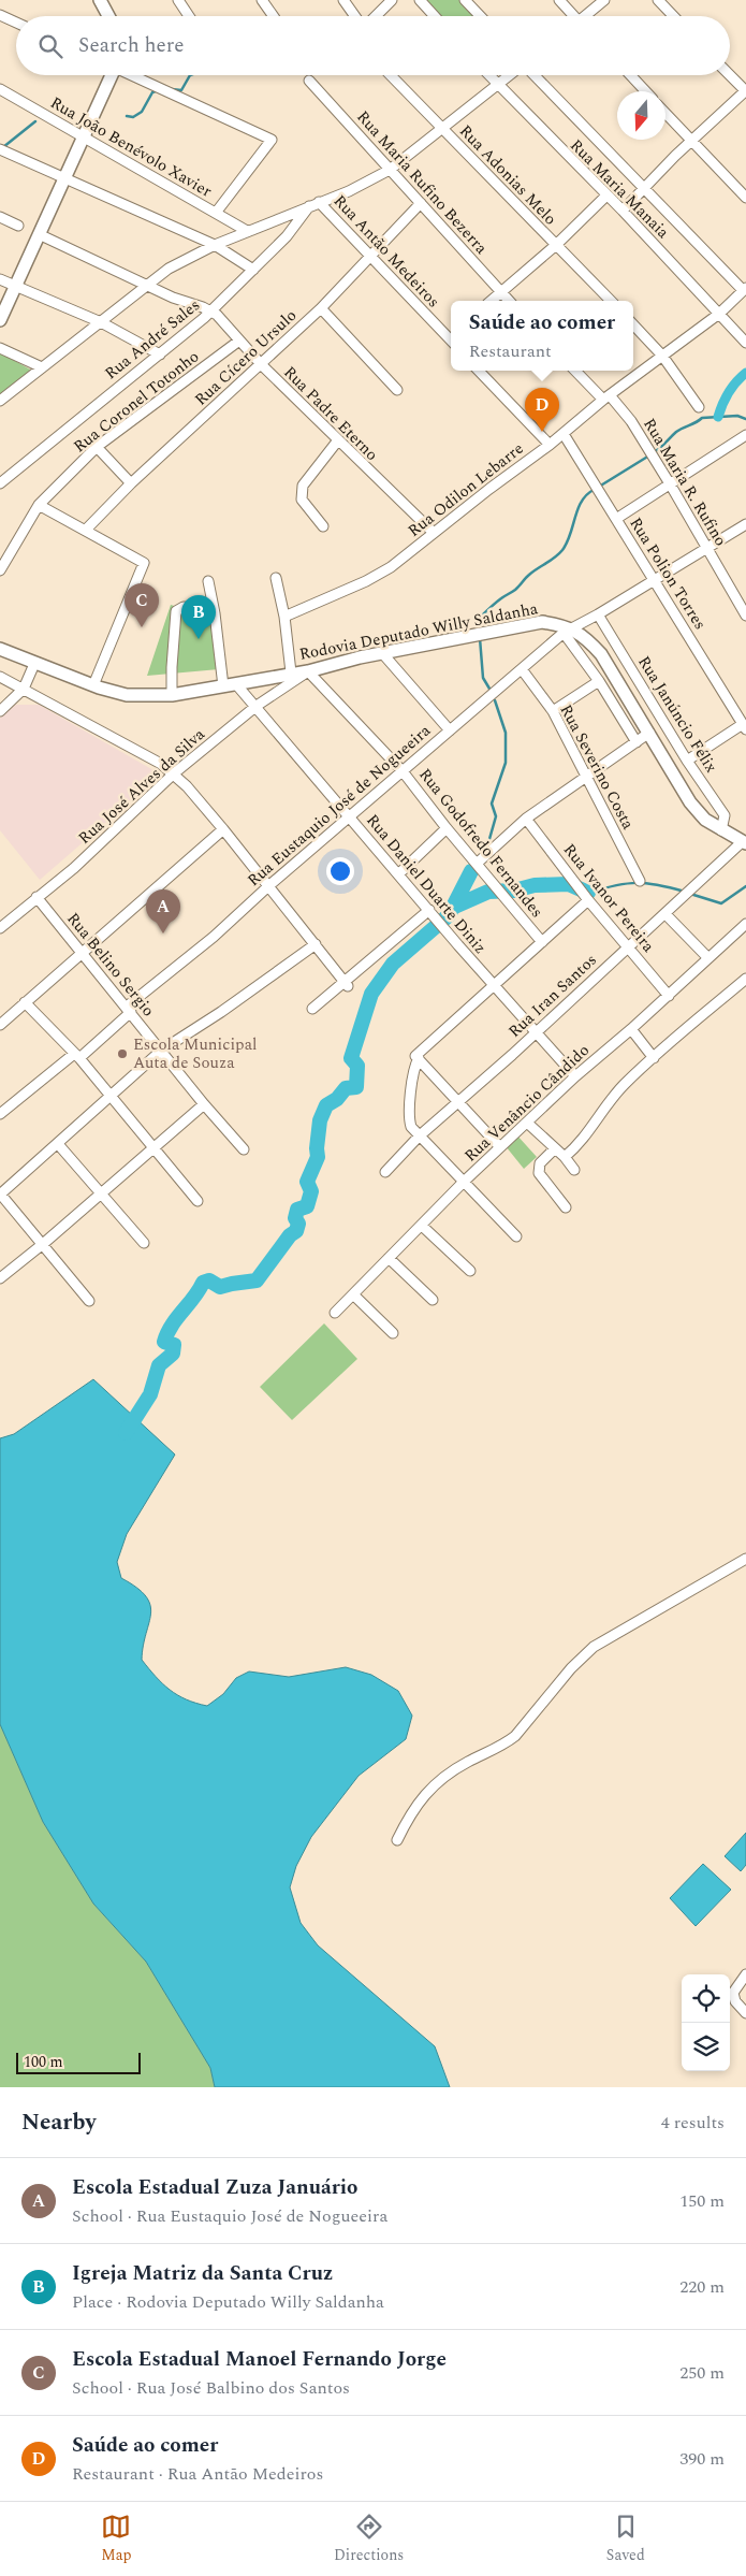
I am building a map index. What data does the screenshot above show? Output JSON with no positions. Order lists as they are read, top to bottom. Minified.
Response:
{"streets":{"main road":["Rodovia Deputado Willy Saldanha"],"street":["Rua João Benévolo Xavier","Rua Adonias Melo","Rua Maria Rufino Bezerra","Rua Maria Manaia","Rua Antão Medeiros","Rua André Sales","Rua Cícero Ursulo","Rua Coronel Totonho","Rua Padre Eterno","Rua Maria R. Rufino","Rua Odilon Lebarre","Rua Polion Torres","Rua Janúncio Félix","Rua Severino Costa","Rua José Alves da Silva","Rua Eustaquio José de Nogueeira","Rua Godofredo Fernandes","Rua Daniel Duarte Diniz","Rua Ivanor Pereira","Rua Belino Sergio","Rua Iran Santos","Rua Venâncio Cândido"]},"crossings":[["Rua Maria Rufino Bezerra","Rua Cícero Ursulo"],["Rua Maria Manaia","Rua Odilon Lebarre"],["Rua Antão Medeiros","Rua André Sales"],["Rua Antão Medeiros","Rua Cícero Ursulo"],["Rua André Sales","Rua Padre Eterno"],["Rua Cícero Ursulo","Rua Padre Eterno"],["Rua Coronel Totonho","Rua Padre Eterno"],["Rua Padre Eterno","Rua Odilon Lebarre"],["Rua Maria R. Rufino","Rua Odilon Lebarre"],["Rua Maria R. Rufino","Rua Eustaquio José de Nogueeira"],["Rua Odilon Lebarre","Rua Polion Torres"],["Rua Polion Torres","Rua Eustaquio José de Nogueeira"],["Rodovia Deputado Willy Saldanha","Rua Janúncio Félix"],["Rodovia Deputado Willy Saldanha","Rua José Alves da Silva"],["Rodovia Deputado Willy Saldanha","Rua Eustaquio José de Nogueeira"],["Rodovia Deputado Willy Saldanha","Rua Godofredo Fernandes"],["Rodovia Deputado Willy Saldanha","Rua Daniel Duarte Diniz"],["Rodovia Deputado Willy Saldanha","Rua Iran Santos"],["Rua Janúncio Félix","Rua Eustaquio José de Nogueeira"],["Rua Severino Costa","Rua Eustaquio José de Nogueeira"],["Rua José Alves da Silva","Rua Godofredo Fernandes"],["Rua José Alves da Silva","Rua Daniel Duarte Diniz"],["Rua José Alves da Silva","Rua Belino Sergio"],["Rua Eustaquio José de Nogueeira","Rua Godofredo Fernandes"],["Rua Eustaquio José de Nogueeira","Rua Daniel Duarte Diniz"],["Rua Eustaquio José de Nogueeira","Rua Belino Sergio"],["Rua Daniel Duarte Diniz","Rua Iran Santos"],["Rua Daniel Duarte Diniz","Rua Venâncio Cândido"],["Rua Ivanor Pereira","Rua Iran Santos"],["Rua Ivanor Pereira","Rua Venâncio Cândido"]],"places":["Escola Municipal Auta de Souza"],"scale_bar":"100 m","north":"bottom","page":{"search":"Search here","popup":["Saúde ao comer","Restaurant"],"pins":["D","C","B","A"],"scale":"100 m","heading":["Nearby","4 results"],"list":[{"mark":"A","name":"Escola Estadual Zuza Januário","note":"School · Rua Eustaquio José de Nogueeira","value":"150 m"},{"mark":"B","name":"Igreja Matriz da Santa Cruz","note":"Place · Rodovia Deputado Willy Saldanha","value":"220 m"},{"mark":"C","name":"Escola Estadual Manoel Fernando Jorge","note":"School · Rua José Balbino dos Santos","value":"250 m"},{"mark":"D","name":"Saúde ao comer","note":"Restaurant · Rua Antão Medeiros","value":"390 m"}],"nav":["Map","Directions","Saved"]}}
